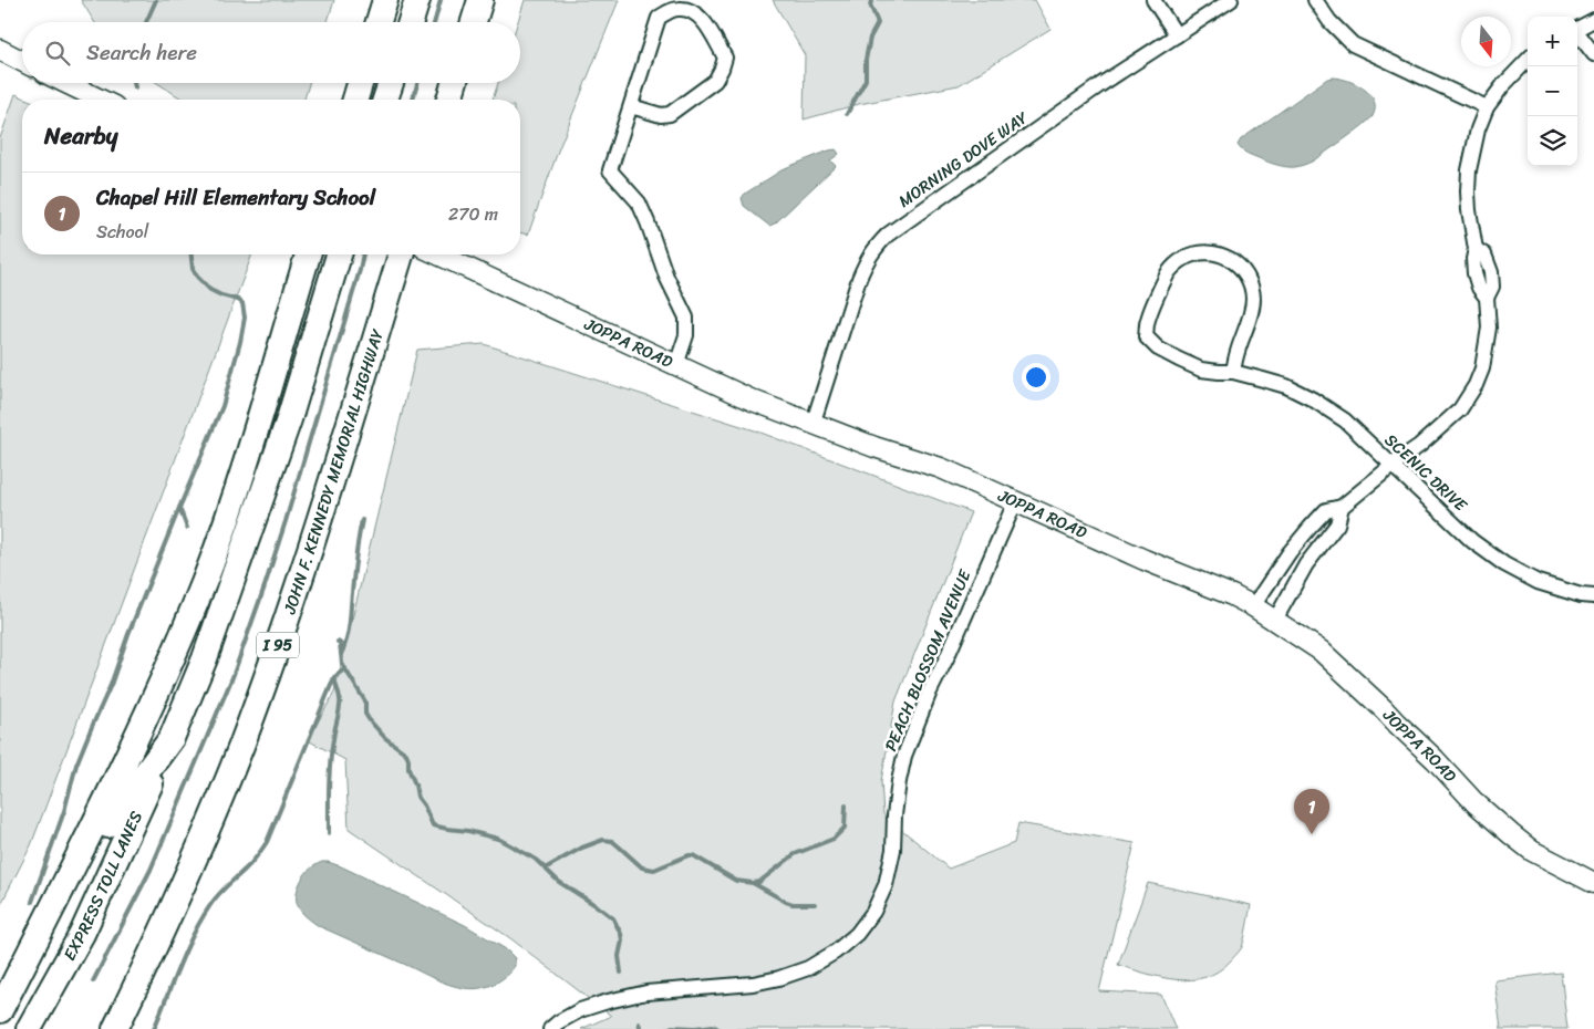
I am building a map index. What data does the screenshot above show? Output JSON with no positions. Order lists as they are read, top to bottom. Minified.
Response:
{"streets":{"highway":["JOHN F. KENNEDY MEMORIAL HIGHWAY","I 95","EXPRESS TOLL LANES"],"street":["MORNING DOVE WAY","JOPPA ROAD","SCENIC DRIVE","PEACH BLOSSOM AVENUE"]},"crossings":[["MORNING DOVE WAY","JOPPA ROAD"],["JOPPA ROAD","PEACH BLOSSOM AVENUE"]],"north":"bottom","page":{"map_buttons":["+","−"],"search":"Search here","heading":"Nearby","list":[{"mark":"1","name":"Chapel Hill Elementary School","note":"School","value":"270 m"}],"pins":"1"}}
